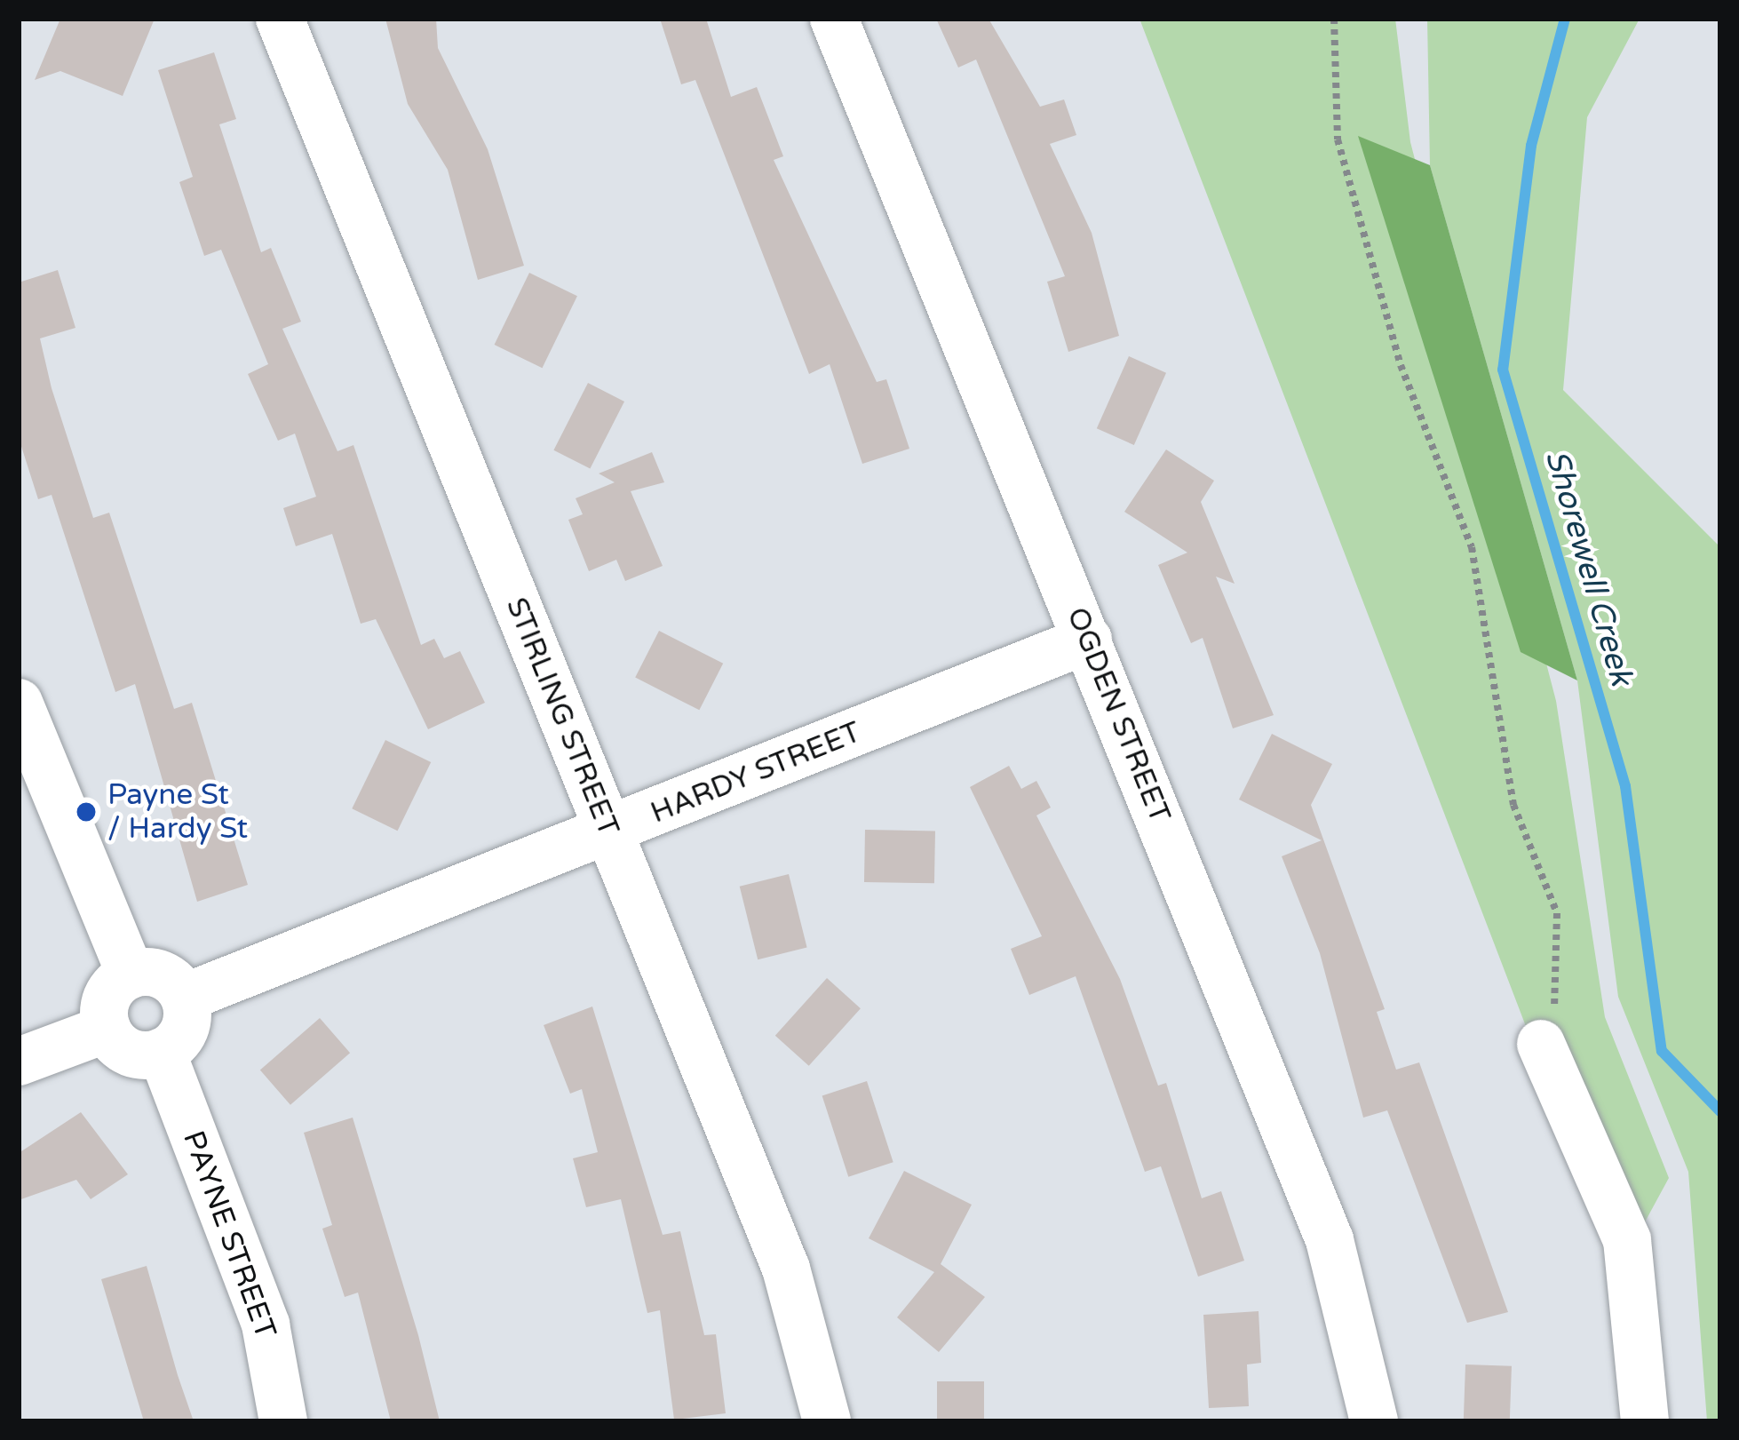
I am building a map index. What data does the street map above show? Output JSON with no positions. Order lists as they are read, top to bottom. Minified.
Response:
{"streets":{"street":["OGDEN STREET","STIRLING STREET","HARDY STREET","PAYNE STREET"]},"crossings":[["OGDEN STREET","HARDY STREET"],["STIRLING STREET","HARDY STREET"],["HARDY STREET","PAYNE STREET"]],"water":["Shorewell Creek"],"places":["Payne St / Hardy St"]}
